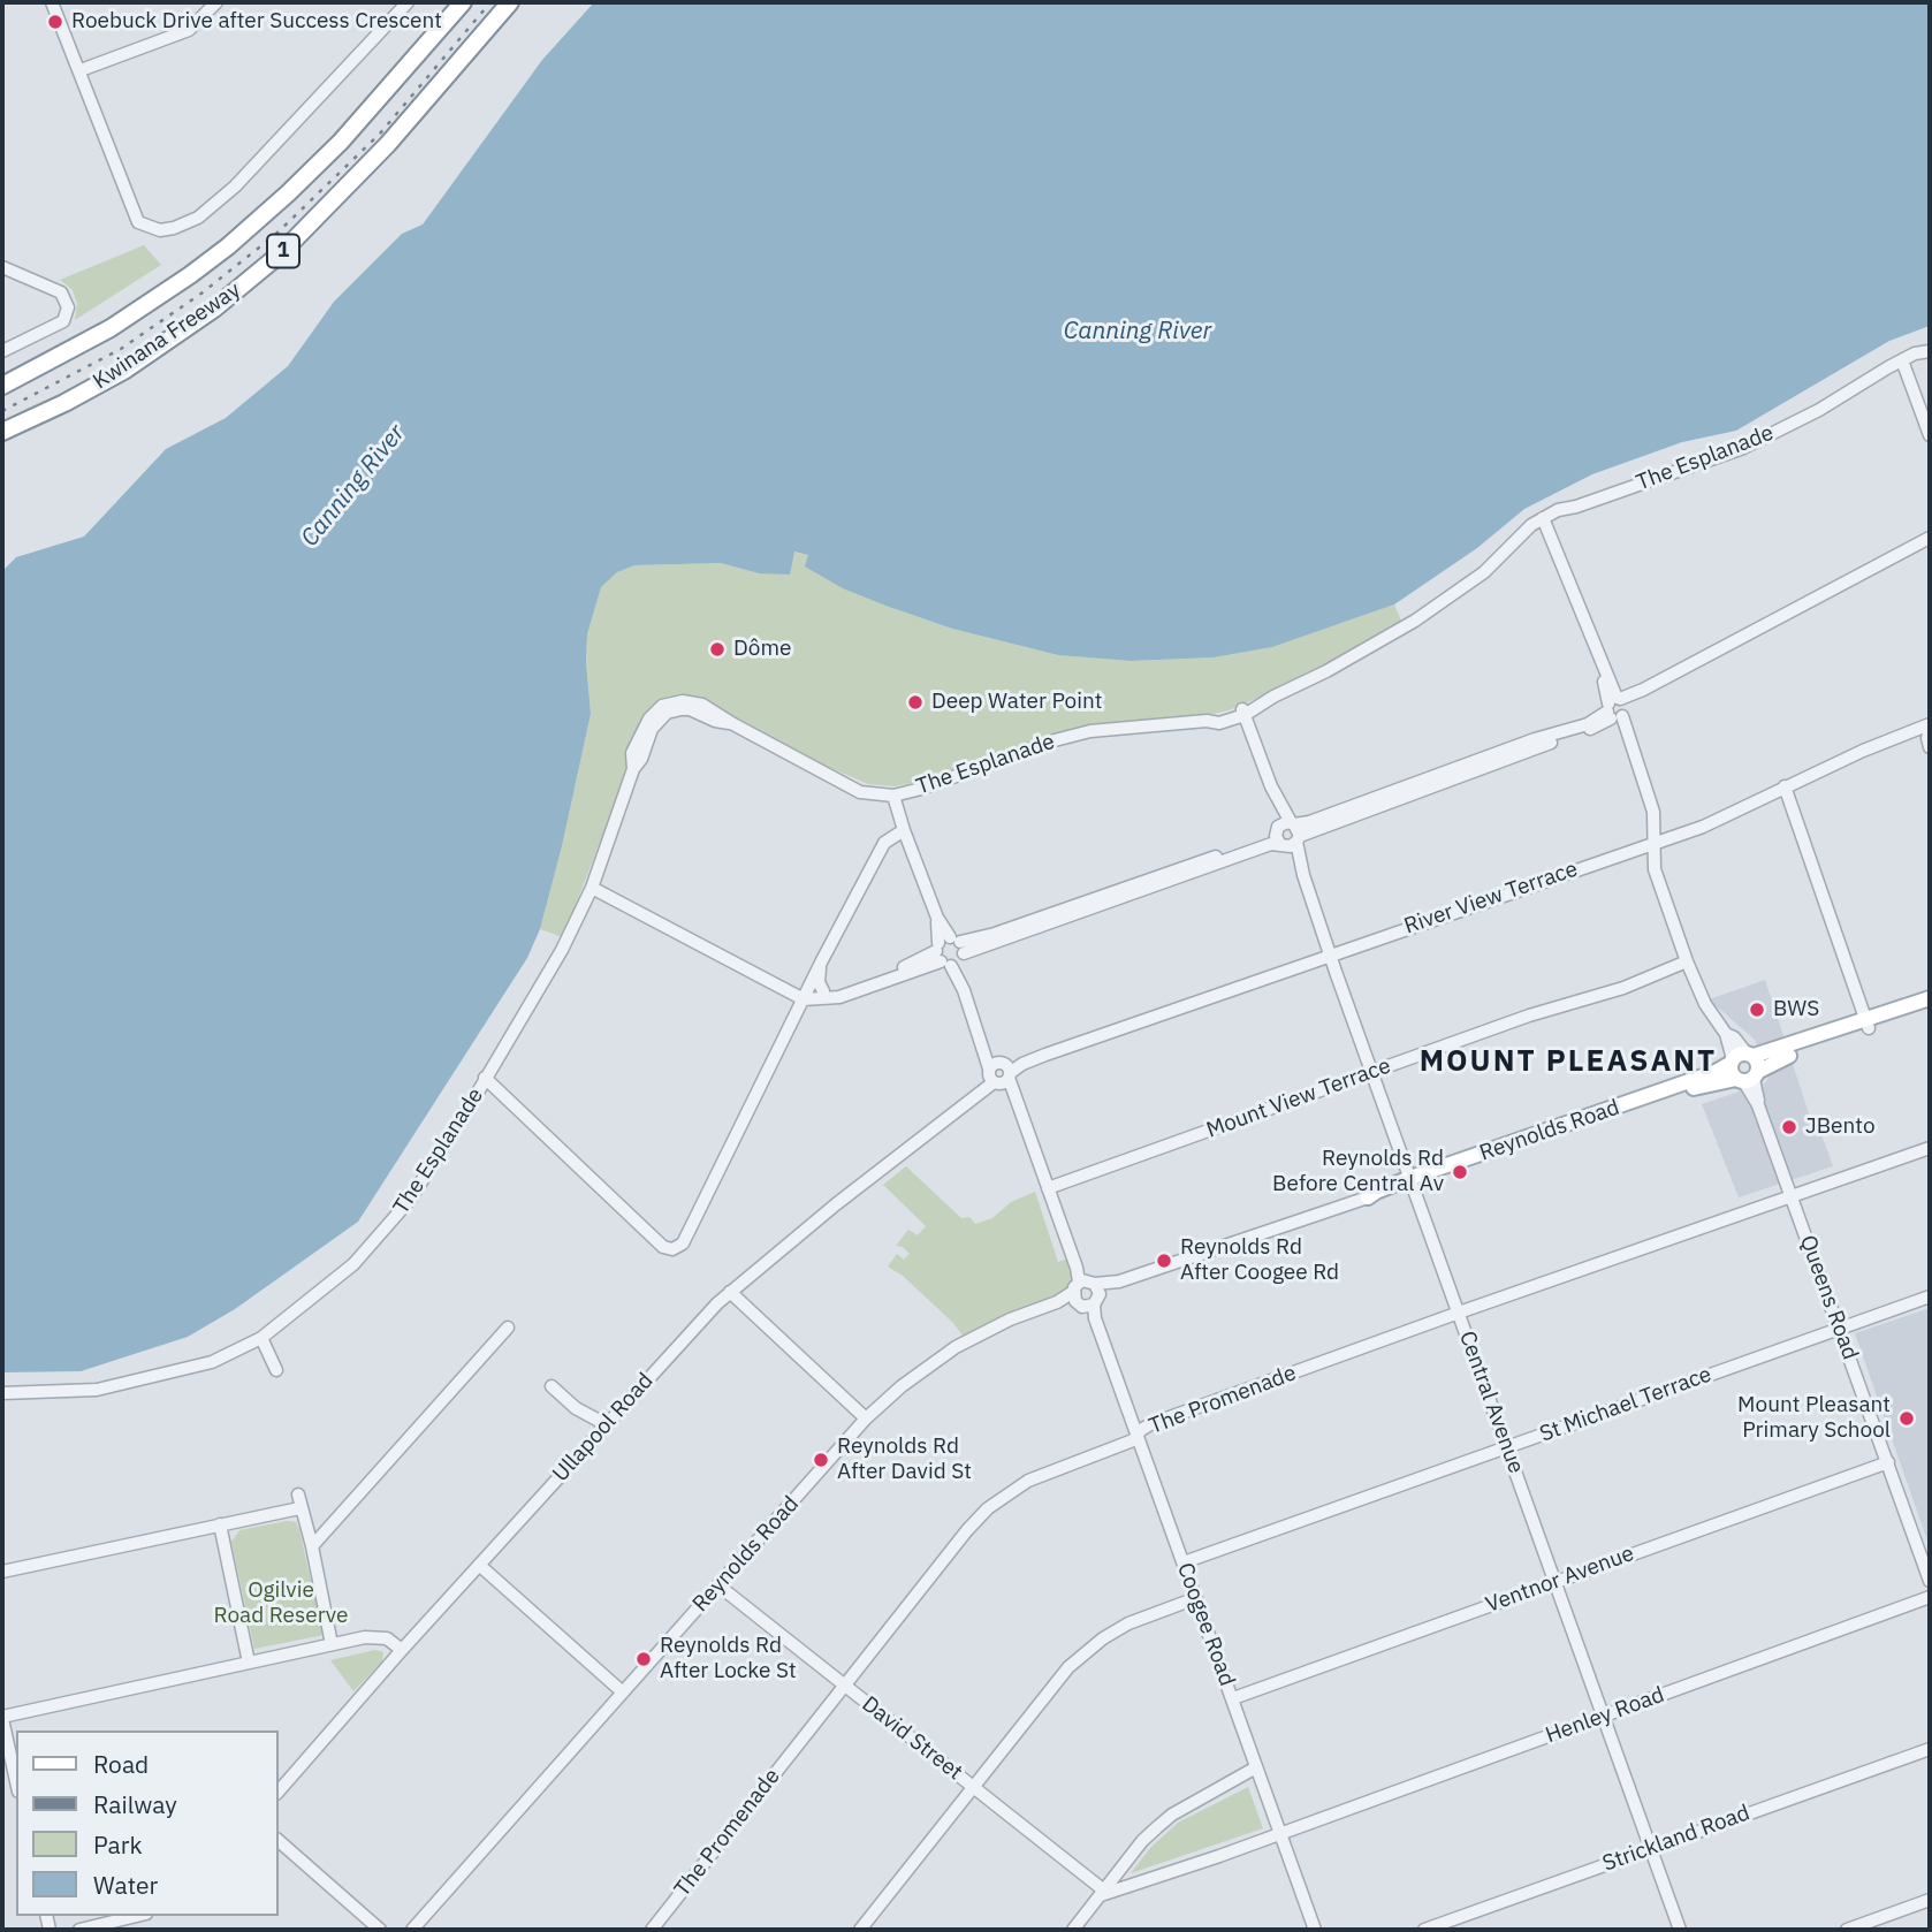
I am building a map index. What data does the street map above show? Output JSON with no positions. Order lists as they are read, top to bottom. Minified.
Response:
{"streets":{"highway":["1","Kwinana Freeway"],"main road":["Reynolds Road"],"street":["The Esplanade","River View Terrace","Mount View Terrace","Queens Road","The Promenade","Central Avenue","St Michael Terrace","Ullapool Road","Ventnor Avenue","Coogee Road","Henley Road","David Street","Strickland Road"]},"crossings":[["The Esplanade","Queens Road"],["The Esplanade","Central Avenue"],["River View Terrace","Queens Road"],["River View Terrace","Central Avenue"],["River View Terrace","Ullapool Road"],["Mount View Terrace","Queens Road"],["Mount View Terrace","Central Avenue"],["Reynolds Road","Queens Road"],["Reynolds Road","Central Avenue"],["Reynolds Road","Coogee Road"],["Reynolds Road","David Street"],["Queens Road","The Promenade"],["Queens Road","St Michael Terrace"],["Queens Road","Ventnor Avenue"],["The Promenade","Central Avenue"],["The Promenade","Coogee Road"],["The Promenade","David Street"],["Central Avenue","St Michael Terrace"],["Central Avenue","Ventnor Avenue"],["Central Avenue","Henley Road"],["Central Avenue","Strickland Road"],["St Michael Terrace","Coogee Road"],["Ventnor Avenue","Coogee Road"],["Coogee Road","Henley Road"],["Henley Road","David Street"]],"districts":["MOUNT PLEASANT"],"water":["Canning River"],"parks":["Ogilvie Road Reserve"],"places":["Roebuck Drive after Success Crescent","Dôme","Deep Water Point","BWS","JBento","Reynolds Rd Before Central Av","Reynolds Rd After Coogee Rd","Mount Pleasant Primary School","Reynolds Rd After David St","Reynolds Rd After Locke St"],"legend":["Road","Railway","Park","Water"]}
